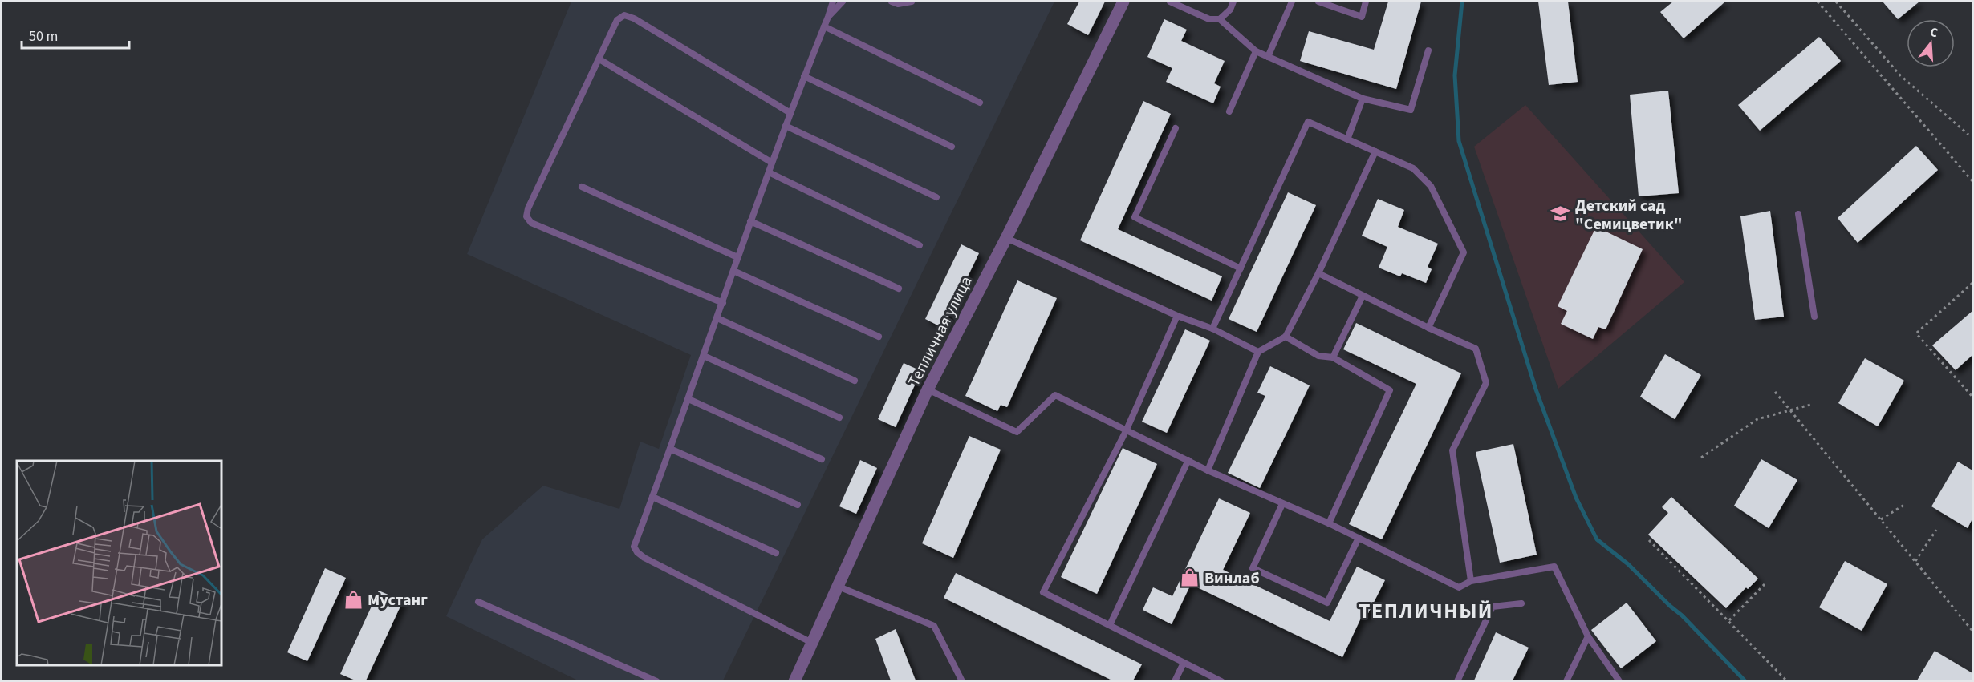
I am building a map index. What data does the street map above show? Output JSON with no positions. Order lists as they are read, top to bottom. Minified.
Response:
{"streets":{"street":["Тепличная улица"]},"districts":["ТЕПЛИЧНЫЙ"],"places":{"school or university":["Детский сад \"Семицветик\""],"shop":["Винлаб","Мустанг"]},"scale_bar":"50 m","north":"top"}
